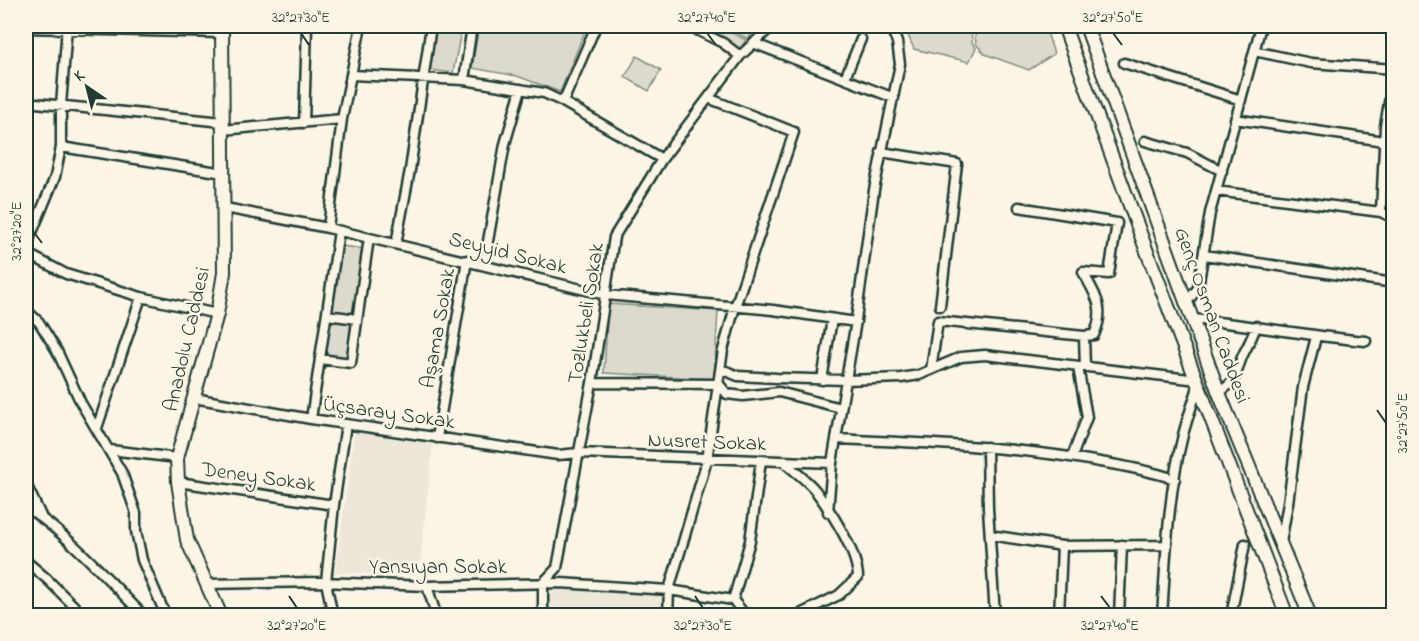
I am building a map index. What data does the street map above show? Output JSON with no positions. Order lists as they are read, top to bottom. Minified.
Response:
{"streets":{"main road":["Genç Osman Caddesi","Anadolu Caddesi"],"street":["Seyyid Sokak","Tozlukbeli Sokak","Aşama Sokak","Üçsaray Sokak","Nusret Sokak","Deney Sokak","Yansıyan Sokak"]},"crossings":[["Seyyid Sokak","Tozlukbeli Sokak"],["Seyyid Sokak","Aşama Sokak"],["Seyyid Sokak","Anadolu Caddesi"],["Tozlukbeli Sokak","Üçsaray Sokak"],["Tozlukbeli Sokak","Nusret Sokak"],["Tozlukbeli Sokak","Yansıyan Sokak"],["Aşama Sokak","Üçsaray Sokak"],["Anadolu Caddesi","Üçsaray Sokak"],["Anadolu Caddesi","Deney Sokak"],["Anadolu Caddesi","Yansıyan Sokak"],["Üçsaray Sokak","Nusret Sokak"]],"north":"top left","coordinates":["32°27'30\"E","32°27'40\"E","32°27'50\"E","32°27'20\"E"]}
